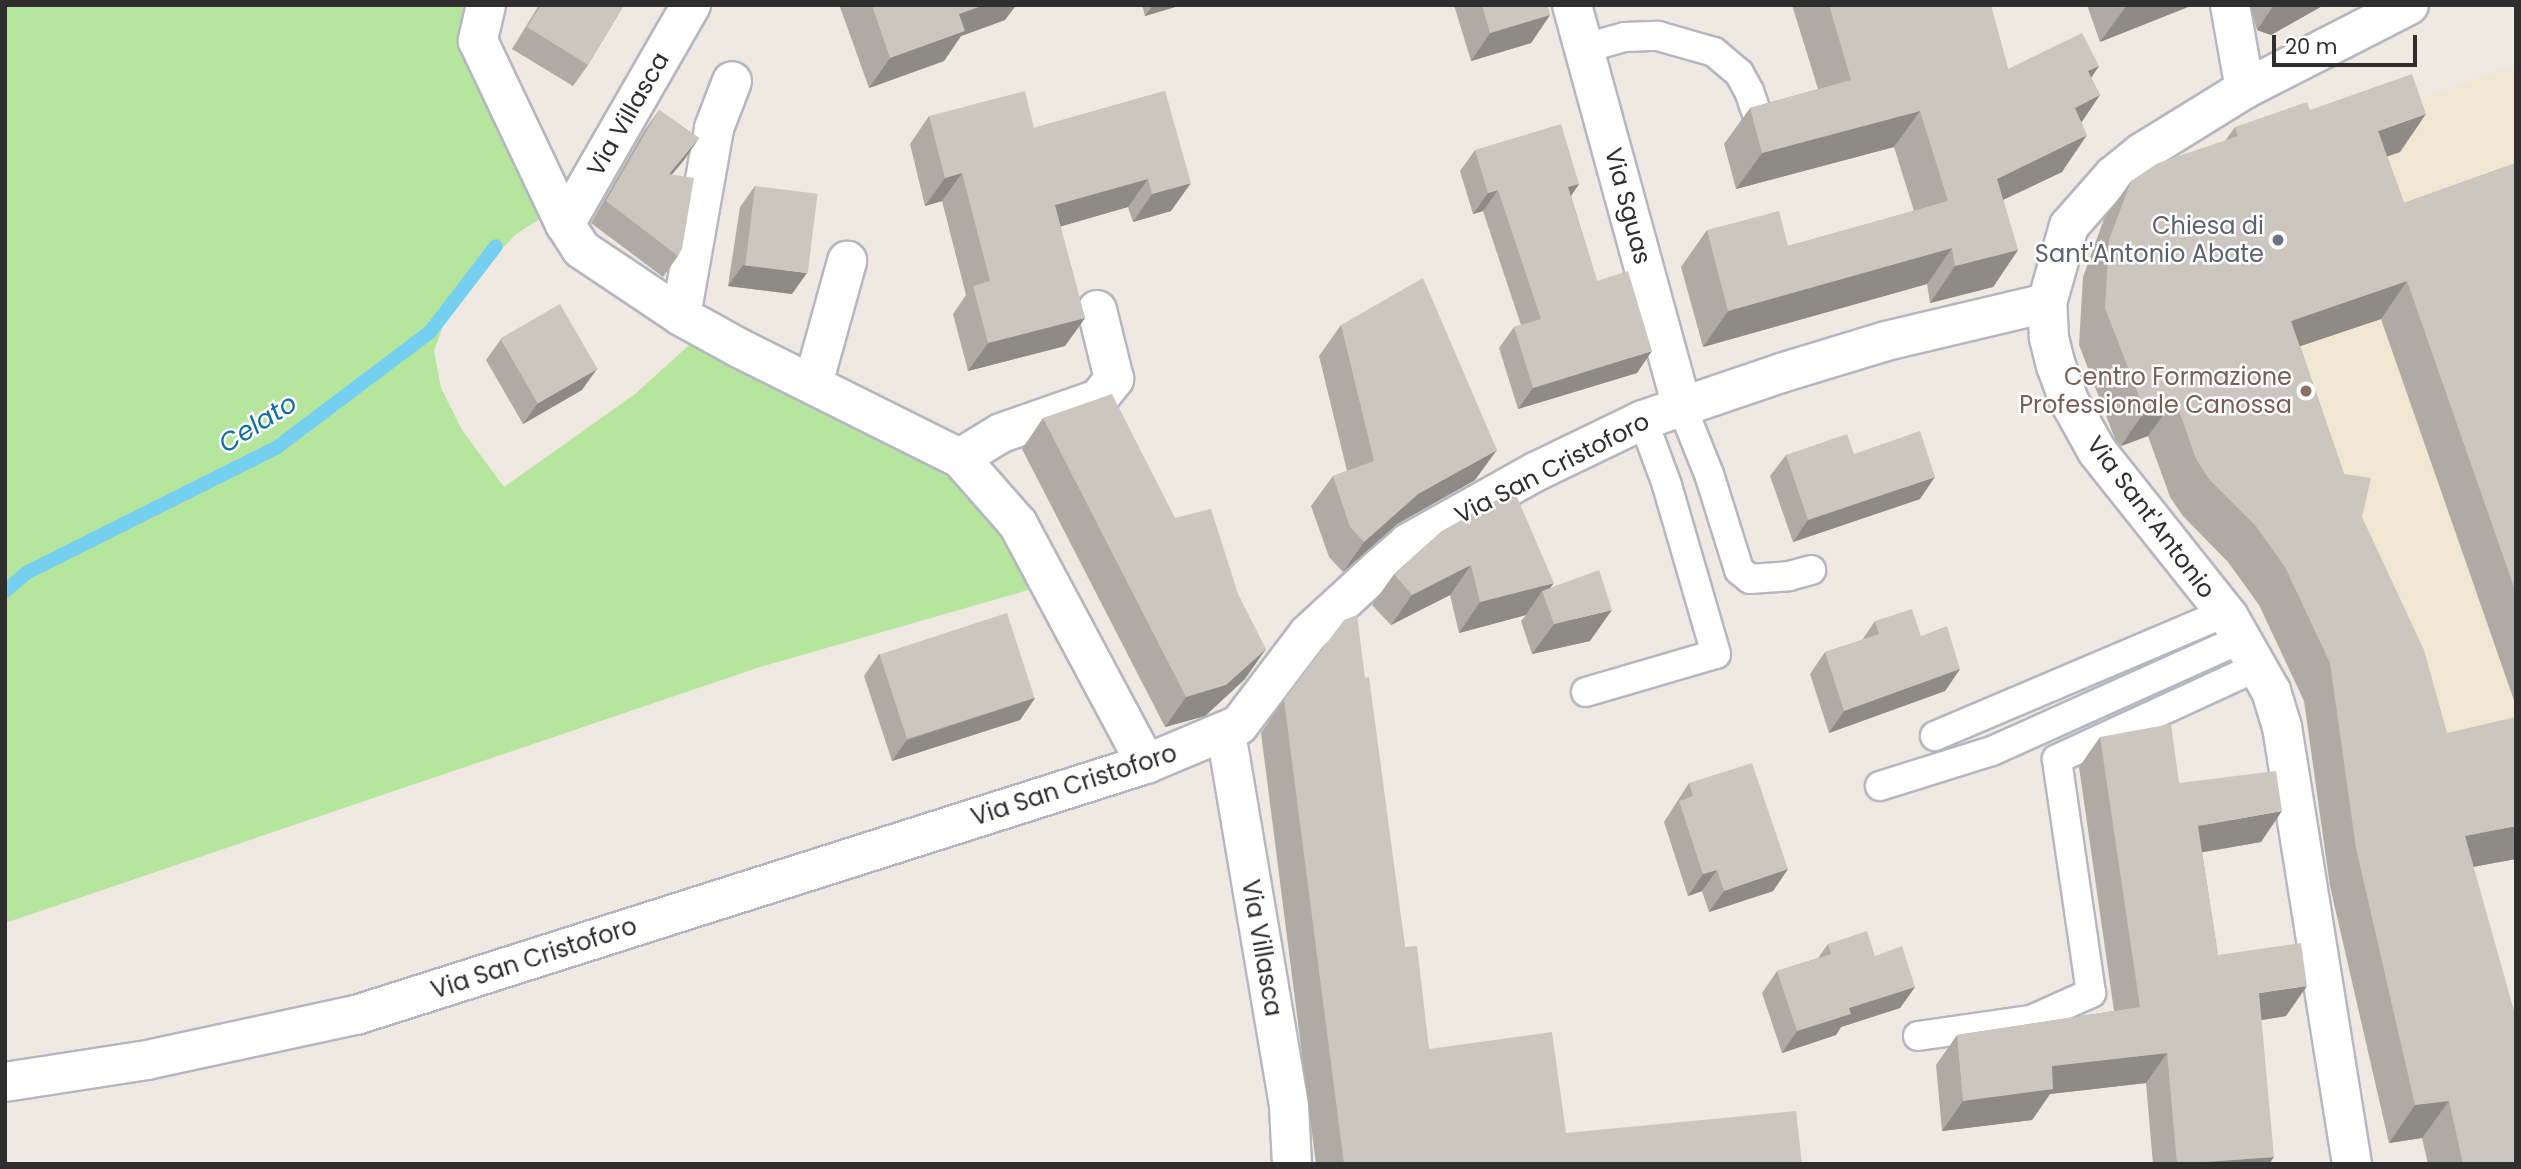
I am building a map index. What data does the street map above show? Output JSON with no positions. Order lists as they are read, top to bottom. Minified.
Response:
{"streets":{"street":["Via Villasca","Via Sguas","Via San Cristoforo","Via Sant'Antonio"]},"crossings":[["Via Villasca","Via San Cristoforo"],["Via Sguas","Via San Cristoforo"],["Via San Cristoforo","Via Sant'Antonio"]],"water":["Celato"],"places":["Chiesa di Sant'Antonio Abate","Centro Formazione Professionale Canossa"],"scale_bar":"20 m"}
